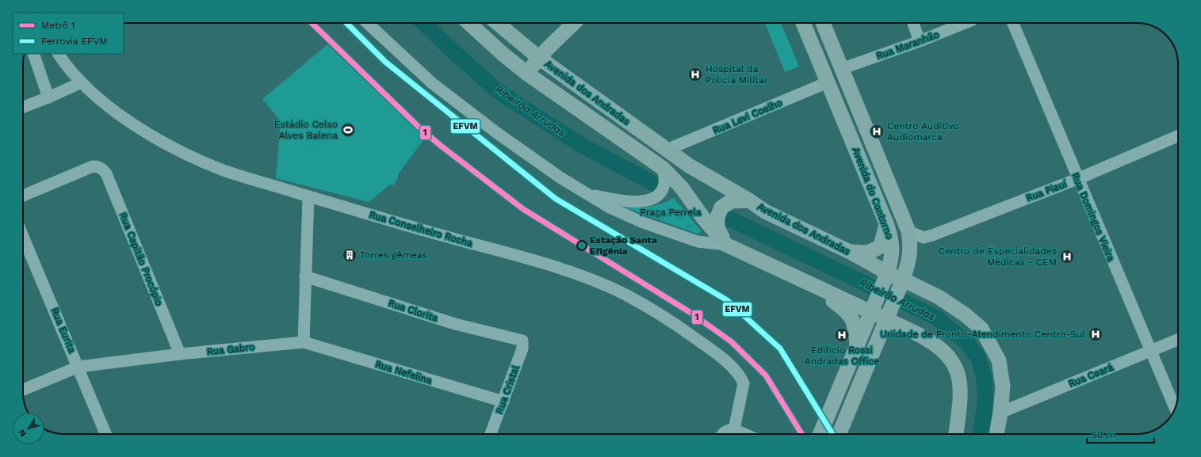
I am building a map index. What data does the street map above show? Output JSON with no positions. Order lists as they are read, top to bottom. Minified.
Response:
{"streets":{"main road":["Avenida dos Andradas","Avenida do Contorno"],"street":["Rua Maranhão","Rua Levi Coelho","Rua Piauí","Rua Domingos Vieira","Rua Conselheiro Rocha","Rua Capitão Procópio","Rua Clorita","Rua Eurita","Rua Gabro","Rua Nefelina","Rua Ceará","Rua Cristal"]},"crossings":[["Rua Maranhão","Avenida do Contorno"],["Avenida dos Andradas","Rua Levi Coelho"],["Avenida dos Andradas","Avenida do Contorno"],["Avenida dos Andradas","Rua Ceará"],["Rua Levi Coelho","Avenida do Contorno"],["Rua Piauí","Avenida do Contorno"],["Rua Piauí","Rua Domingos Vieira"],["Rua Domingos Vieira","Rua Ceará"],["Rua Capitão Procópio","Rua Gabro"],["Rua Clorita","Rua Cristal"],["Rua Eurita","Rua Gabro"],["Rua Gabro","Rua Nefelina"],["Rua Nefelina","Rua Cristal"]],"water":["Ribeirão Arrudas"],"parks":["Praça Perrela"],"places":{"hospital":["Hospital da Polícia Militar","Centro Auditivo Audiomarca","Centro de Especialidades Médicas - CEM","Unidade de Pronto-Atendimento Centro-Sul","Edifício Rossi Andradas Office"],"sports":["Estádio Celso Alves Balena"],"other":["Estação Santa Efigênia"],"building":["Torres gêmeas"]},"lines":["metro line 1","rail line EFVM"],"legend":["Metrô 1","Ferrovia EFVM"],"scale_bar":"50 m","north":"bottom left"}
